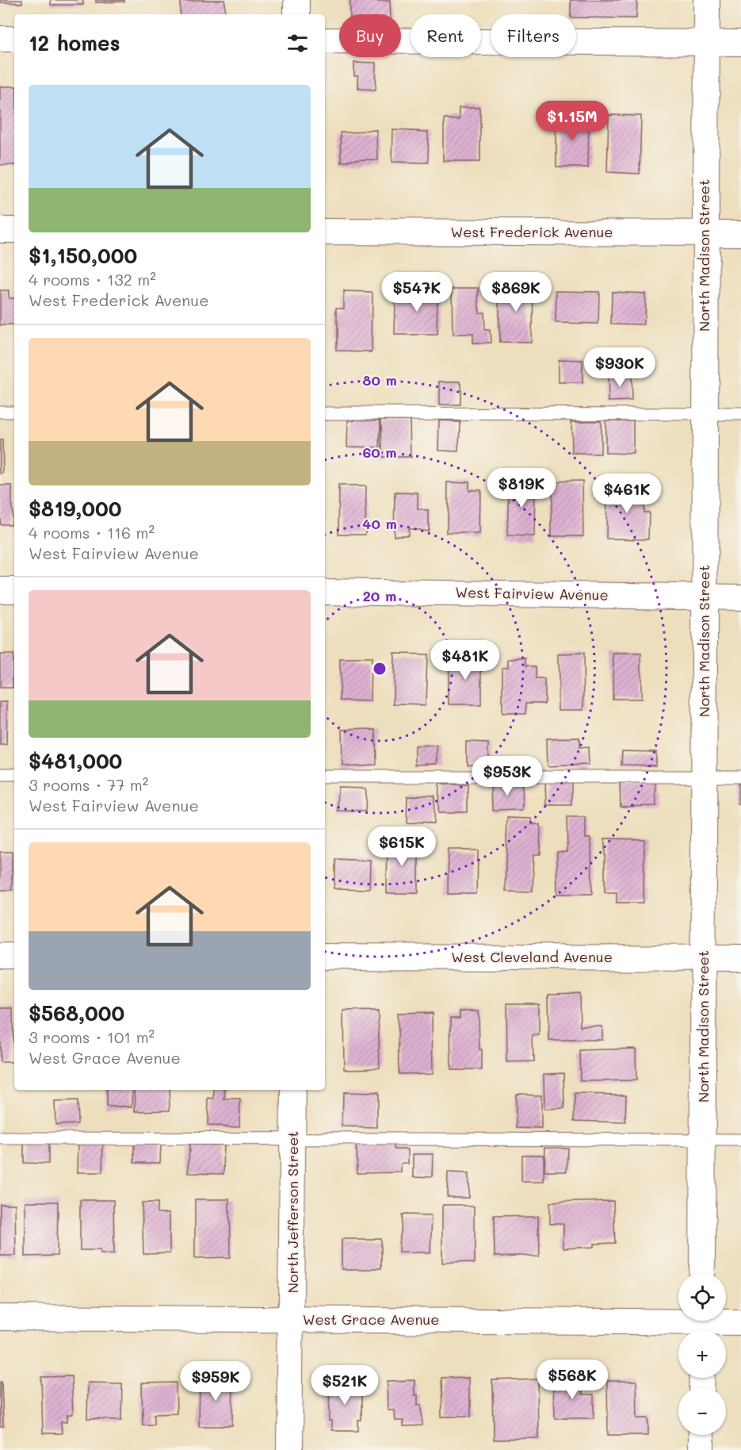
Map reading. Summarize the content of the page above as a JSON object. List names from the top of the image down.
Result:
{
  "streets": {
    "street": [
      "West Frederick Avenue",
      "North Madison Street",
      "West Fairview Avenue",
      "West Cleveland Avenue",
      "North Jefferson Street",
      "West Grace Avenue"
    ]
  },
  "crossings": [
    ["West Frederick Avenue", "North Madison Street"],
    ["North Madison Street", "West Fairview Avenue"],
    ["North Madison Street", "West Cleveland Avenue"],
    ["North Jefferson Street", "West Grace Avenue"]
  ],
  "page": {
    "chip": ["Buy", "Rent", "Filters"],
    "heading": "12 homes",
    "list": [
      {
        "name": "$1,150,000",
        "note": "4 rooms · 132 m² · West Frederick Avenue"
      },
      {
        "name": "$819,000",
        "note": "4 rooms · 116 m² · West Fairview Avenue"
      },
      {
        "name": "$481,000",
        "note": "3 rooms · 77 m² · West Fairview Avenue"
      },
      {
        "name": "$568,000",
        "note": "3 rooms · 101 m² · West Grace Avenue"
      }
    ],
    "price": [
      "$1.15M",
      "$547K",
      "$869K",
      "$930K",
      "$819K",
      "$461K",
      "$481K",
      "$953K",
      "$615K",
      "$568K",
      "$959K",
      "$521K"
    ],
    "map_buttons": ["+", "−"]
  },
  "rings": [
    "80 m",
    "60 m",
    "40 m",
    "20 m"
  ]
}
